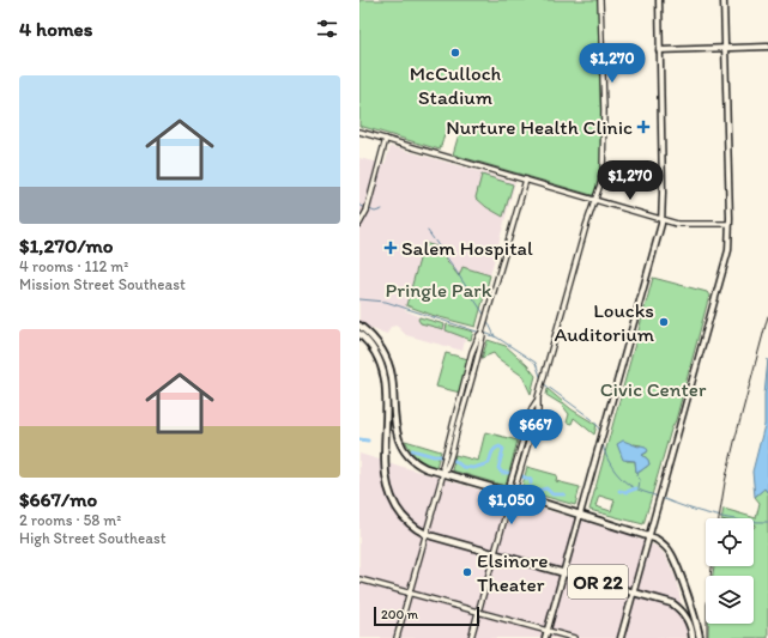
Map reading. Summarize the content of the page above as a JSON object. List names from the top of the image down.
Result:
{
  "streets": {
    "highway": ["OR 22"]
  },
  "parks": ["Pringle Park", "Civic Center"],
  "places": {
    "other": ["McCulloch Stadium", "Loucks Auditorium", "Elsinore Theater"],
    "health": ["Nurture Health Clinic", "Salem Hospital"]
  },
  "scale_bar": "200 m",
  "page": {
    "heading": "4 homes",
    "price": [
      "$1,270",
      "$1,270",
      "$667",
      "$1,050"
    ],
    "list": [
      {
        "name": "$1,270/mo",
        "note": "4 rooms · 112 m² · Mission Street Southeast"
      },
      {
        "name": "$667/mo",
        "note": "2 rooms · 58 m² · High Street Southeast"
      }
    ],
    "scale": "200 m"
  }
}
